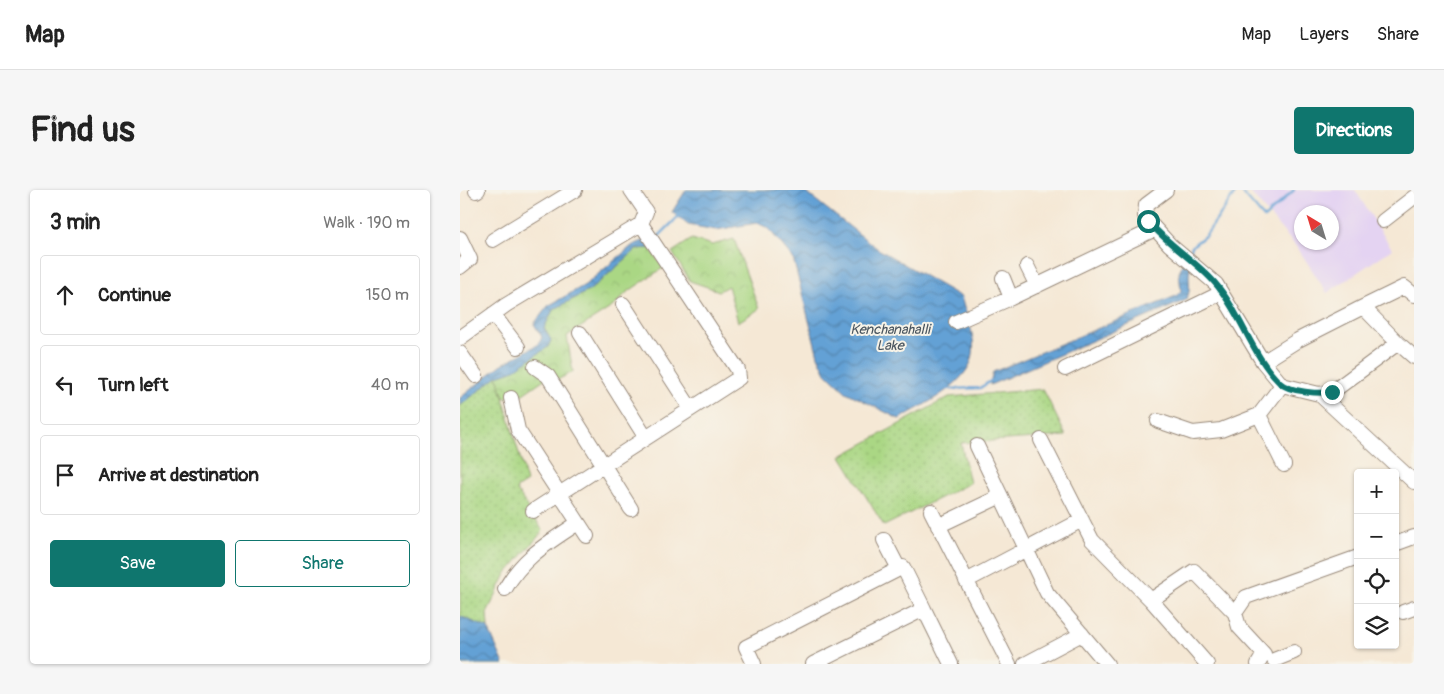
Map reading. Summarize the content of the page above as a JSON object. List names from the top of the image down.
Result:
{
  "water": ["Kenchanahalli Lake"],
  "north": "top left",
  "page": {
    "header": "Map",
    "nav": ["Map", "Layers", "Share"],
    "buttons": [
      "Directions",
      ["Save", "Share"]
    ],
    "title": "Find us",
    "heading": ["3 min", "Walk · 190 m"],
    "list": [
      ["Continue", "150 m"],
      ["Turn left", "40 m"],
      "Arrive at destination"
    ],
    "map_buttons": ["+", "−"]
  }
}
